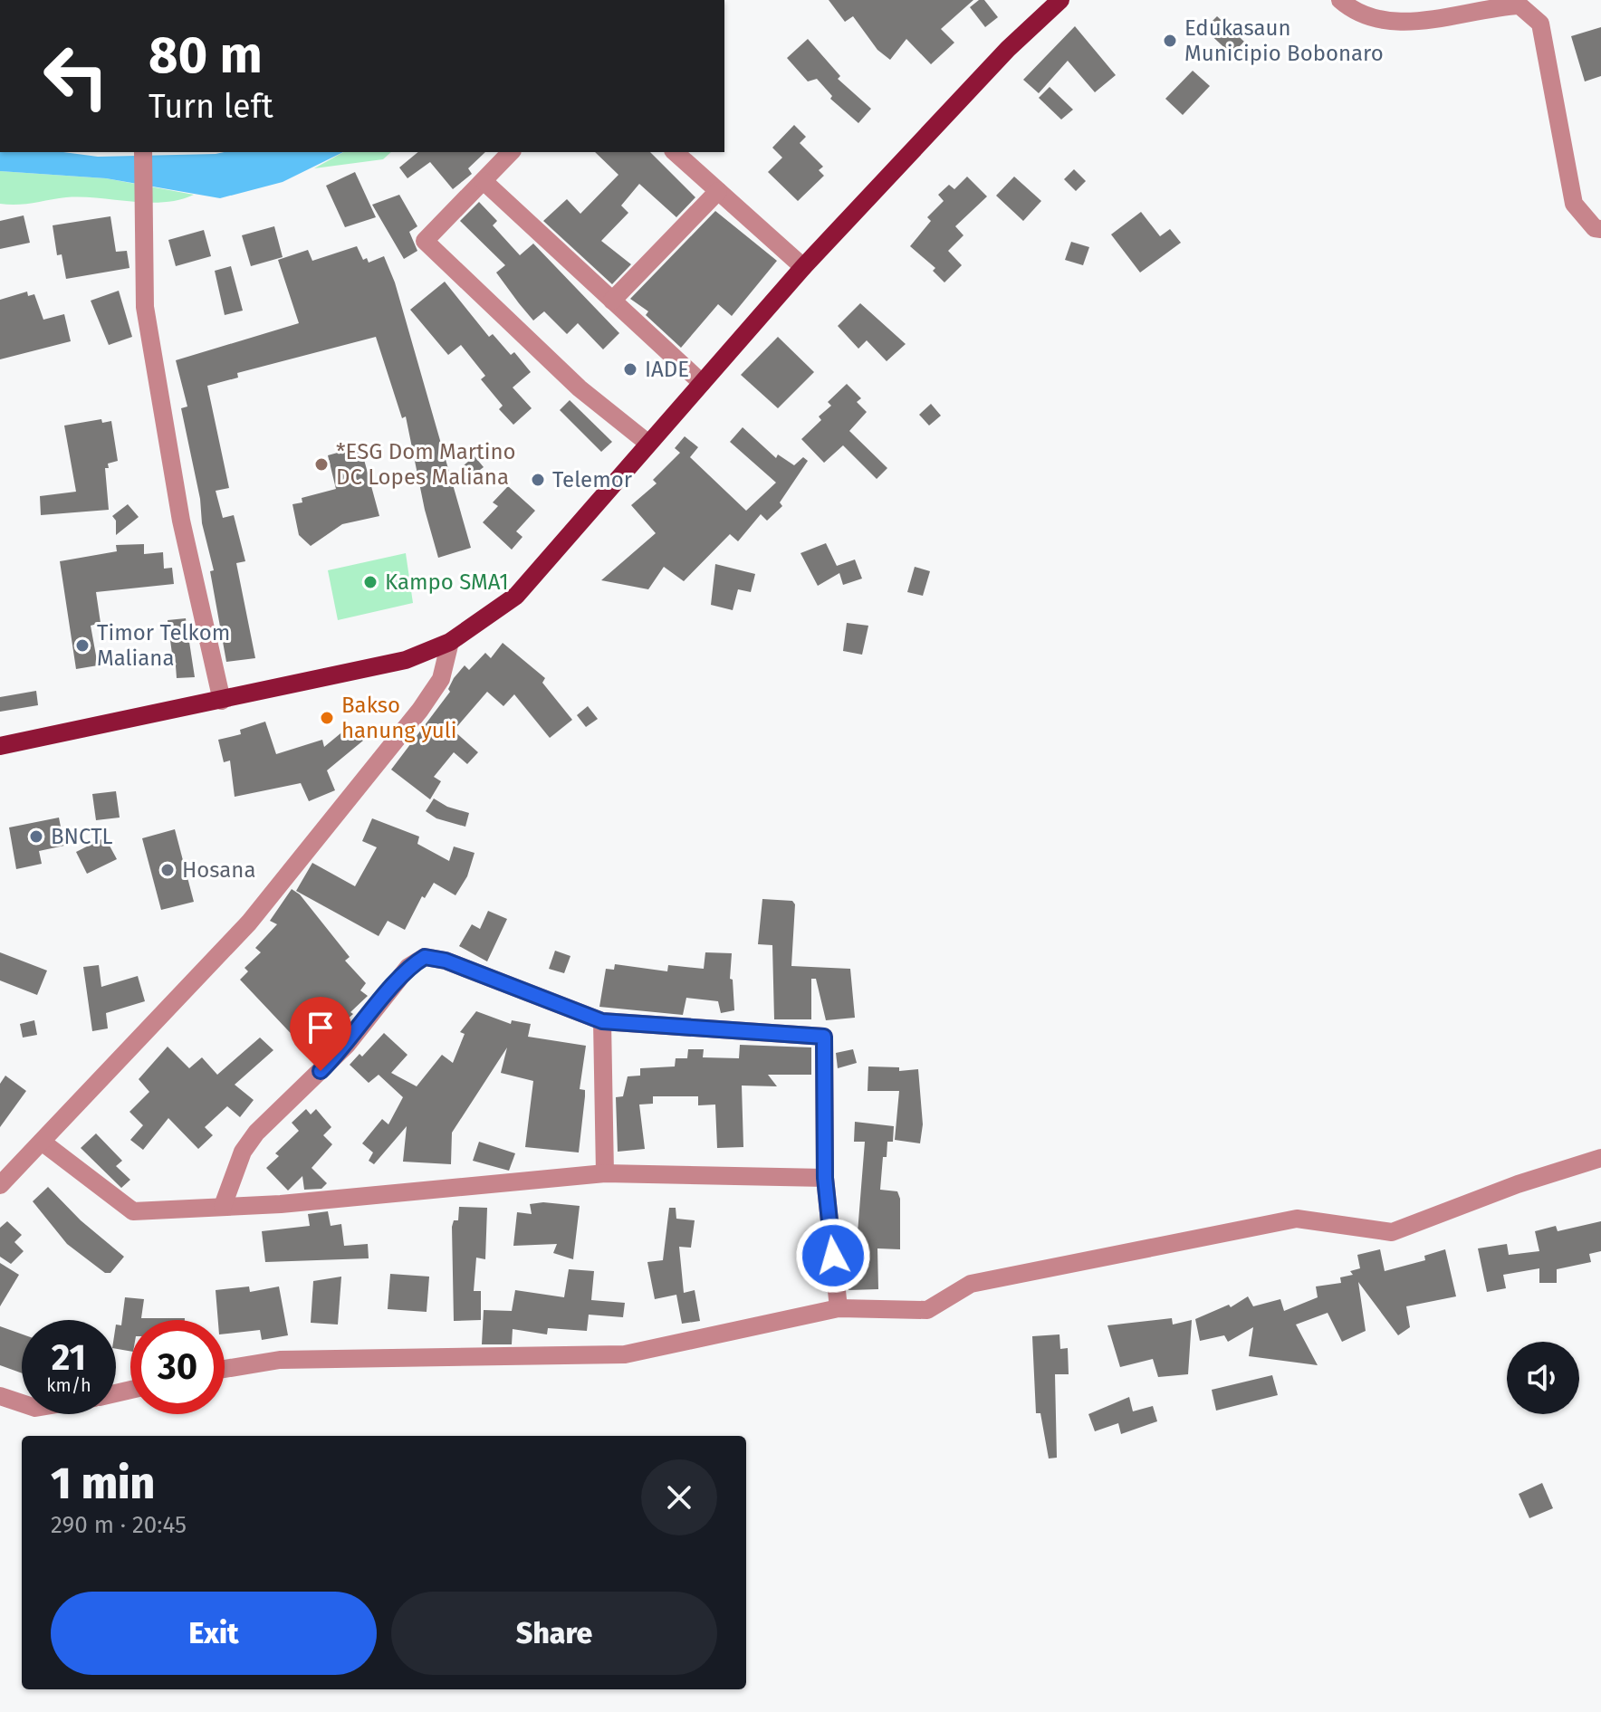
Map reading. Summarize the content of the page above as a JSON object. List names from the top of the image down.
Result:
{
  "places": [
    "Edukasaun Municipio Bobonaro",
    "IADE",
    "*ESG Dom Martino DC Lopes Maliana",
    "Telemor",
    "Kampo SMA1",
    "Timor Telkom Maliana",
    "Bakso hanung yuli",
    "BNCTL",
    "Hosana"
  ],
  "page": {
    "turn": ["80 m", "Turn left"],
    "speed": "21 km/h",
    "limit": "30",
    "heading": ["1 min", "290 m · 20:45"],
    "buttons": ["Exit", "Share"]
  }
}
